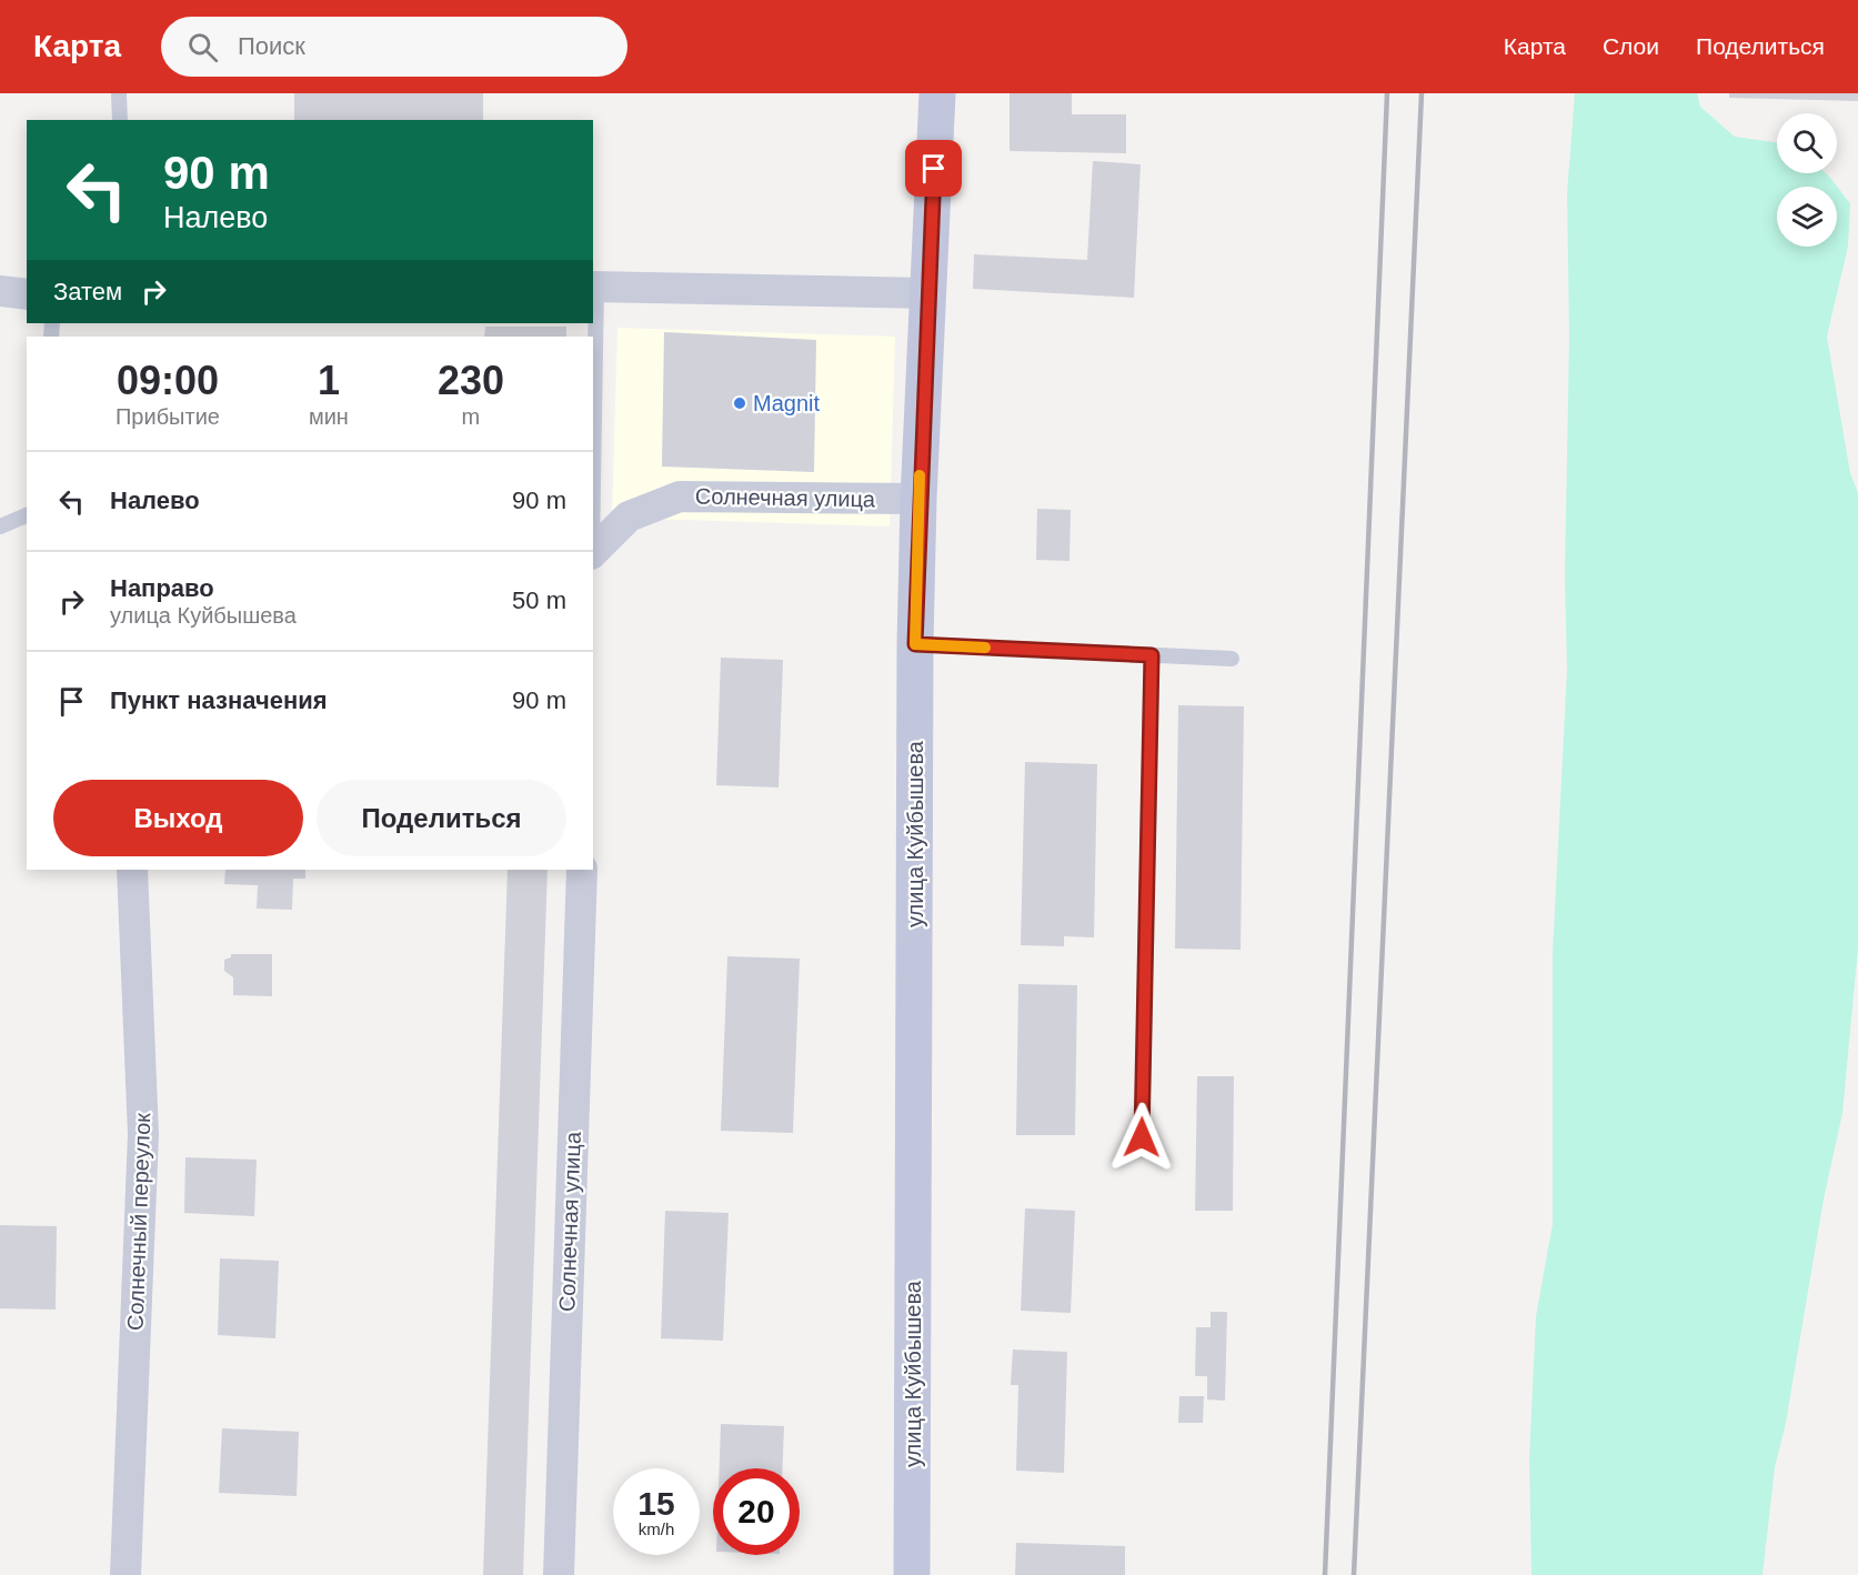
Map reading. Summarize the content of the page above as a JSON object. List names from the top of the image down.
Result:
{
  "streets": {
    "street": ["Солнечная улица", "улица Куйбышева", "Солнечный переулок"]
  },
  "crossings": [
    ["Солнечная улица", "улица Куйбышева"]
  ],
  "places": ["Magnit"],
  "page": {
    "header": "Карта",
    "search": "Поиск",
    "nav": ["Карта", "Слои", "Поделиться"],
    "turn": ["90 m", "Налево"],
    "then": "Затем",
    "eta": [
      "09:00",
      "Прибытие",
      "1",
      "мин",
      "230",
      "m"
    ],
    "list": [
      {
        "name": "Налево",
        "value": "90 m"
      },
      {
        "name": "Направо",
        "note": "улица Куйбышева",
        "value": "50 m"
      },
      {
        "name": "Пункт назначения",
        "value": "90 m"
      }
    ],
    "buttons": ["Выход", "Поделиться"],
    "speed": "15 km/h",
    "limit": "20"
  }
}
